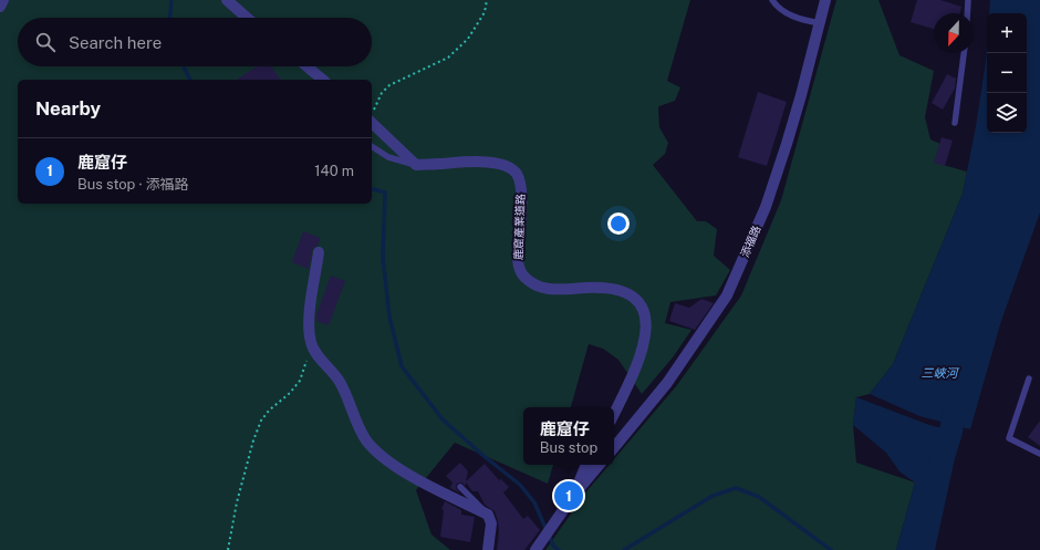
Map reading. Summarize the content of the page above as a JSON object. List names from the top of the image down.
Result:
{
  "streets": {
    "street": ["鹿窟產業道路", "添福路"]
  },
  "water": ["三峽河"],
  "north": "bottom",
  "page": {
    "map_buttons": ["+", "−"],
    "search": "Search here",
    "heading": "Nearby",
    "list": [
      {
        "mark": "1",
        "name": "鹿窟仔",
        "note": "Bus stop · 添福路",
        "value": "140 m"
      }
    ],
    "popup": ["鹿窟仔", "Bus stop"],
    "pins": "1"
  }
}
